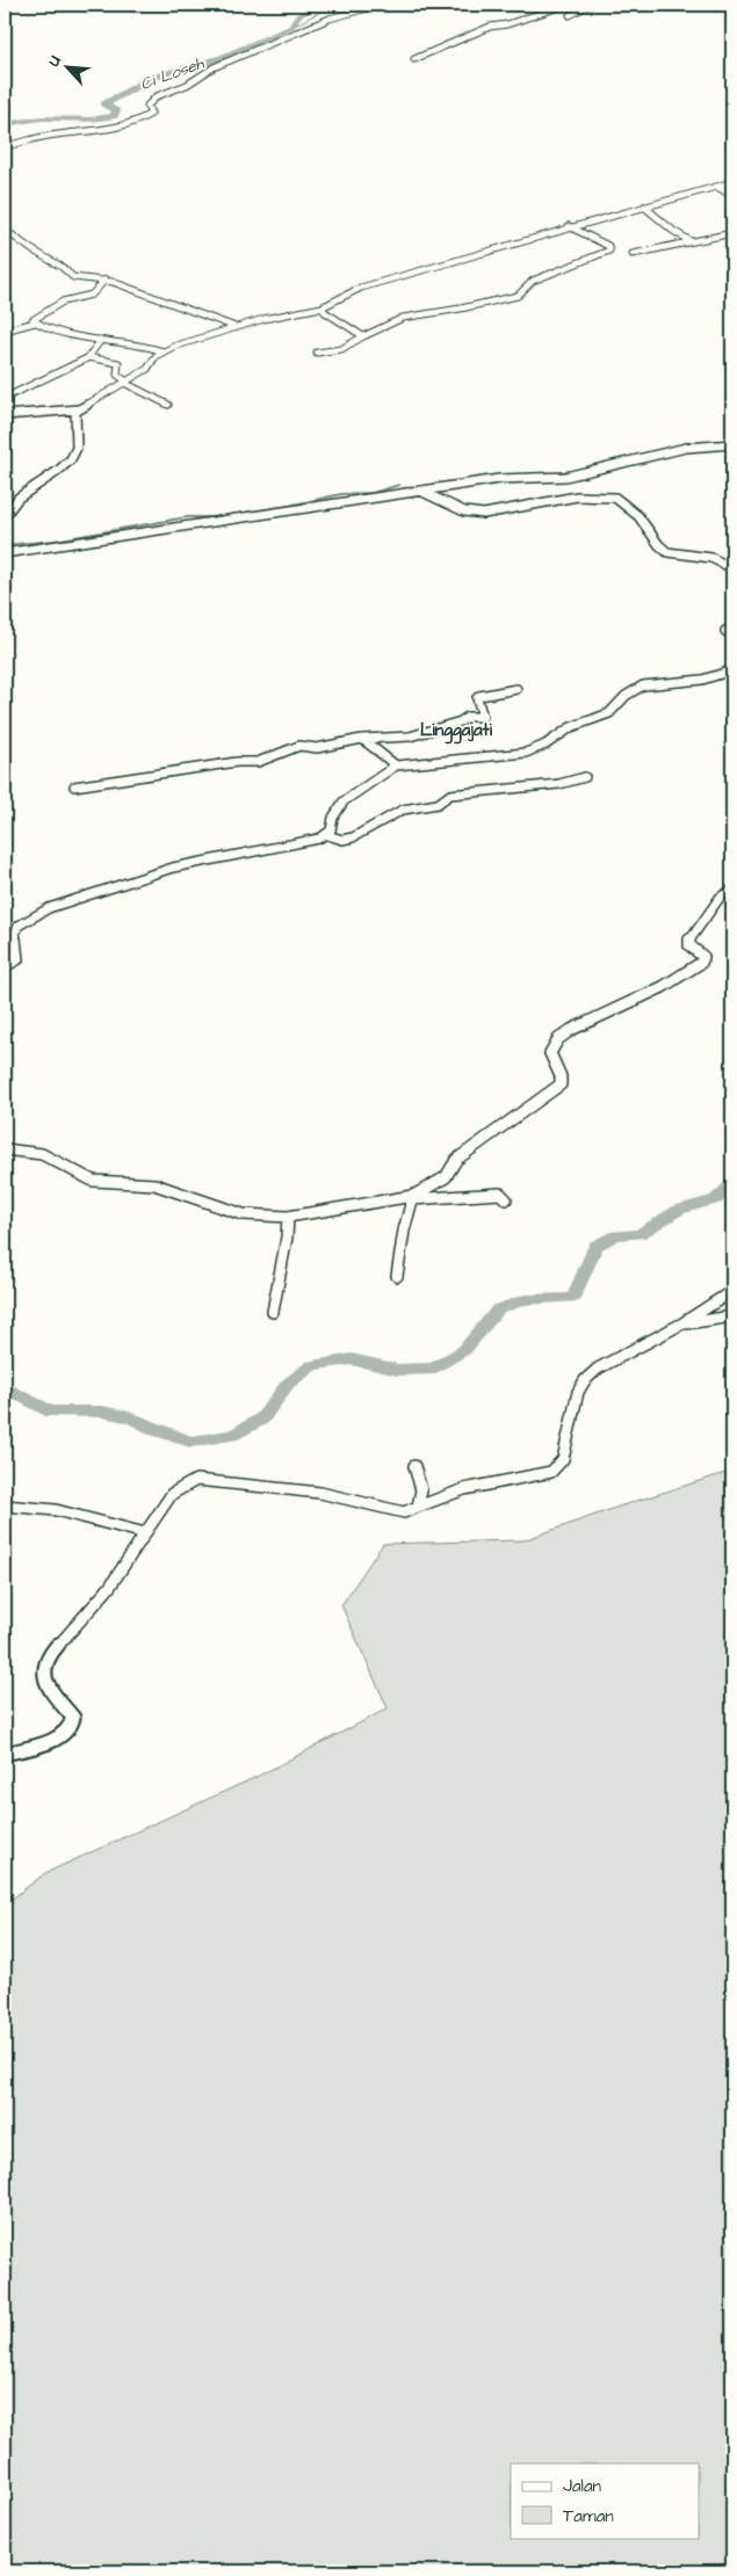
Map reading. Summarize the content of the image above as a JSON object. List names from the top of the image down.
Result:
{
  "districts": ["Linggajati"],
  "water": ["Ci Loseh"],
  "legend": ["Jalan", "Taman"],
  "north": "top left"
}
